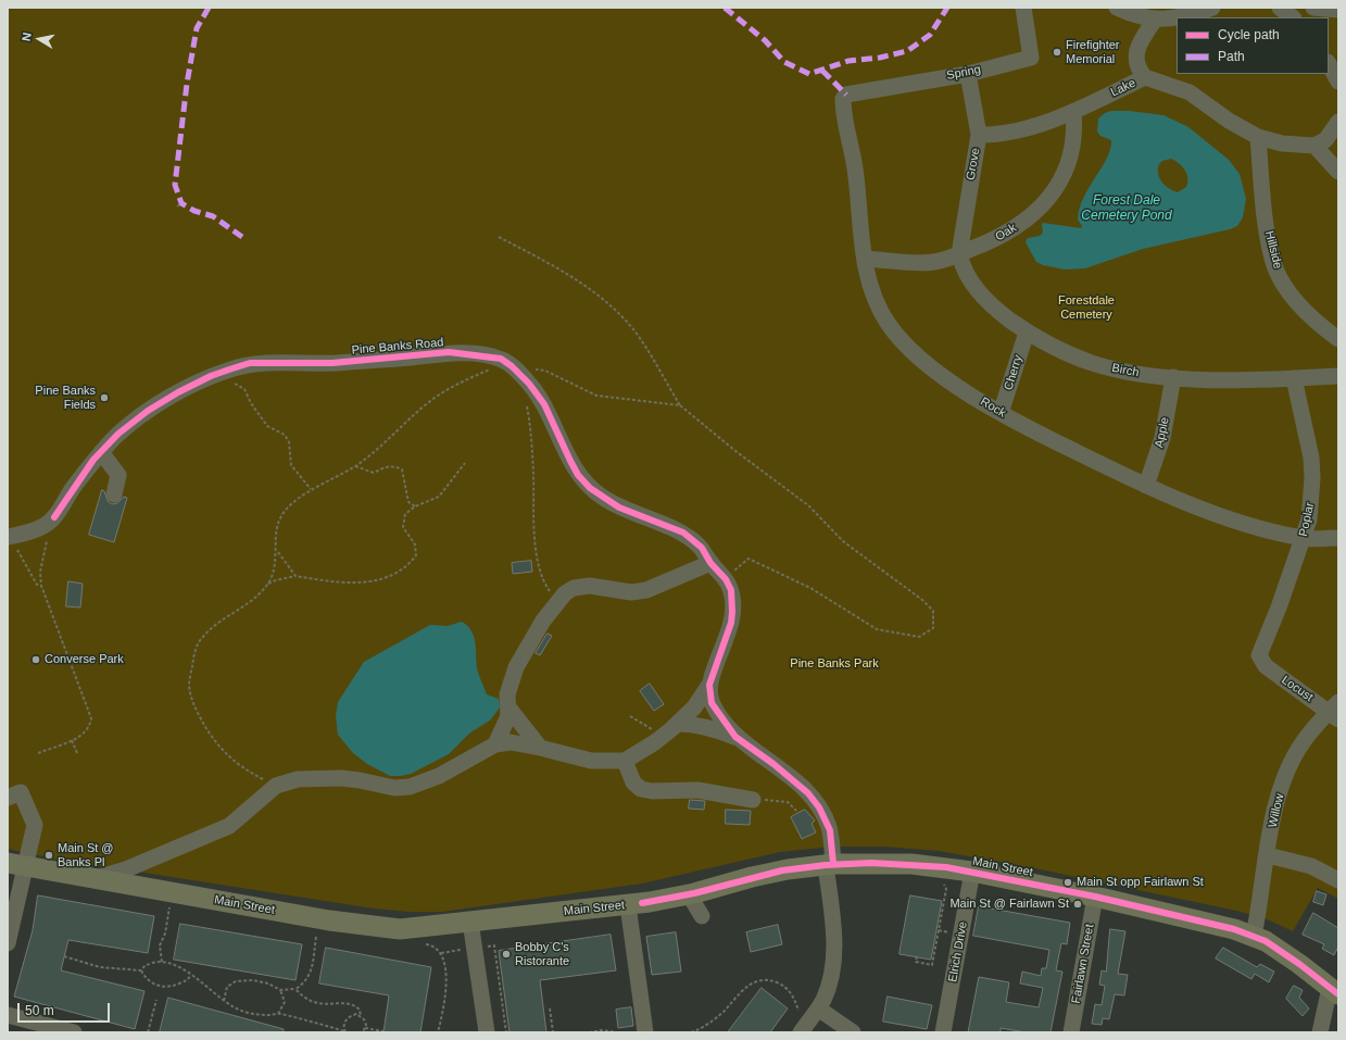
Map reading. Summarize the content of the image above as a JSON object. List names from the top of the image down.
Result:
{
  "streets": {
    "main road": ["Main Street"],
    "street": [
      "Spring",
      "Lake",
      "Grove",
      "Oak",
      "Hillside",
      "Pine Banks Road",
      "Birch",
      "Cherry",
      "Rock",
      "Apple",
      "Poplar",
      "Locust",
      "Willow",
      "Elrich Drive",
      "Fairlawn Street"
    ]
  },
  "crossings": [
    ["Spring", "Grove"],
    ["Spring", "Rock"],
    ["Lake", "Grove"],
    ["Lake", "Oak"],
    ["Lake", "Hillside"],
    ["Grove", "Oak"],
    ["Grove", "Birch"],
    ["Oak", "Birch"],
    ["Oak", "Rock"],
    ["Birch", "Cherry"],
    ["Birch", "Apple"],
    ["Birch", "Poplar"],
    ["Cherry", "Rock"],
    ["Rock", "Apple"],
    ["Rock", "Poplar"],
    ["Poplar", "Locust"],
    ["Locust", "Willow"],
    ["Willow", "Main Street"],
    ["Main Street", "Elrich Drive"],
    ["Main Street", "Fairlawn Street"]
  ],
  "water": ["Forest Dale Cemetery Pond"],
  "parks": ["Forestdale Cemetery", "Pine Banks Park"],
  "places": [
    "Firefighter Memorial",
    "Pine Banks Fields",
    "Converse Park",
    "Main St @ Banks Pl",
    "Main St opp Fairlawn St",
    "Main St @ Fairlawn St",
    "Bobby C's Ristorante"
  ],
  "legend": ["Cycle path", "Path"],
  "scale_bar": "50 m",
  "north": "left"
}
